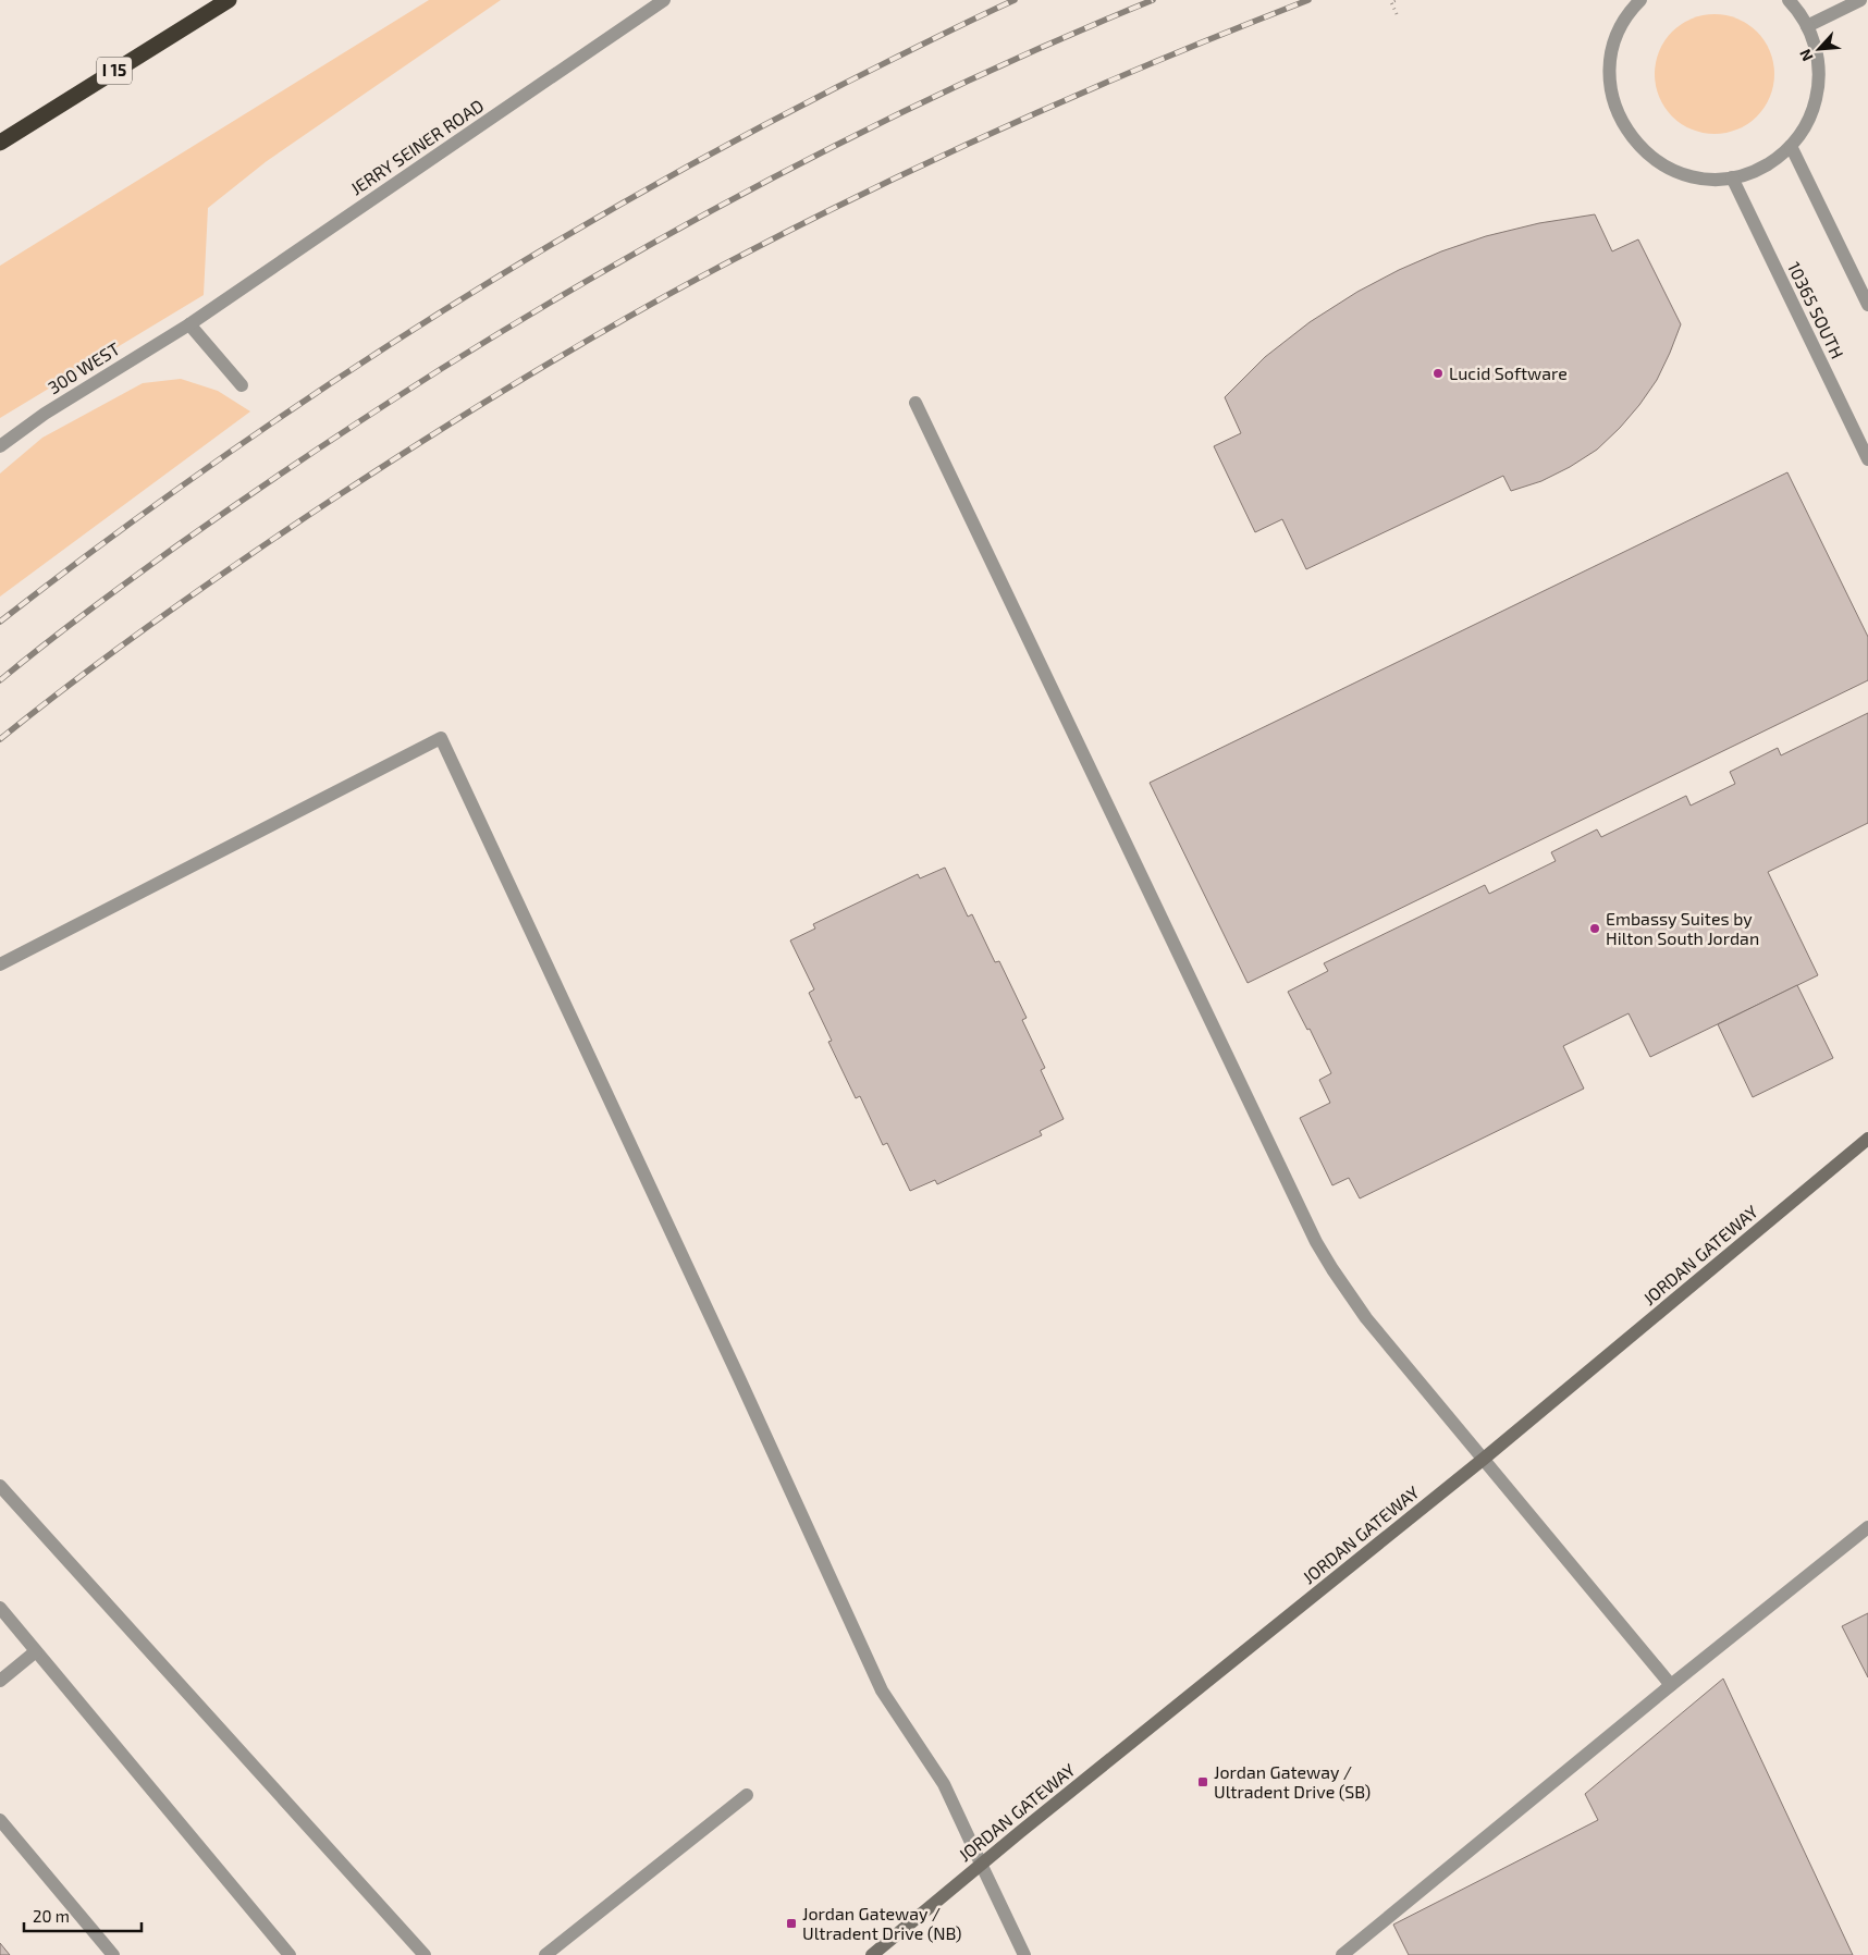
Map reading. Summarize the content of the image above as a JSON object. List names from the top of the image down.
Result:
{
  "streets": {
    "highway": ["I 15"],
    "main road": ["JORDAN GATEWAY"],
    "street": ["JERRY SEINER ROAD", "10365 SOUTH", "300 WEST"]
  },
  "crossings": [
    ["JERRY SEINER ROAD", "300 WEST"]
  ],
  "places": {
    "other": ["Lucid Software", "Embassy Suites by Hilton South Jordan"],
    "transit": ["Jordan Gateway / Ultradent Drive (SB)", "Jordan Gateway / Ultradent Drive (NB)"]
  },
  "scale_bar": "20 m",
  "north": "bottom left"
}
